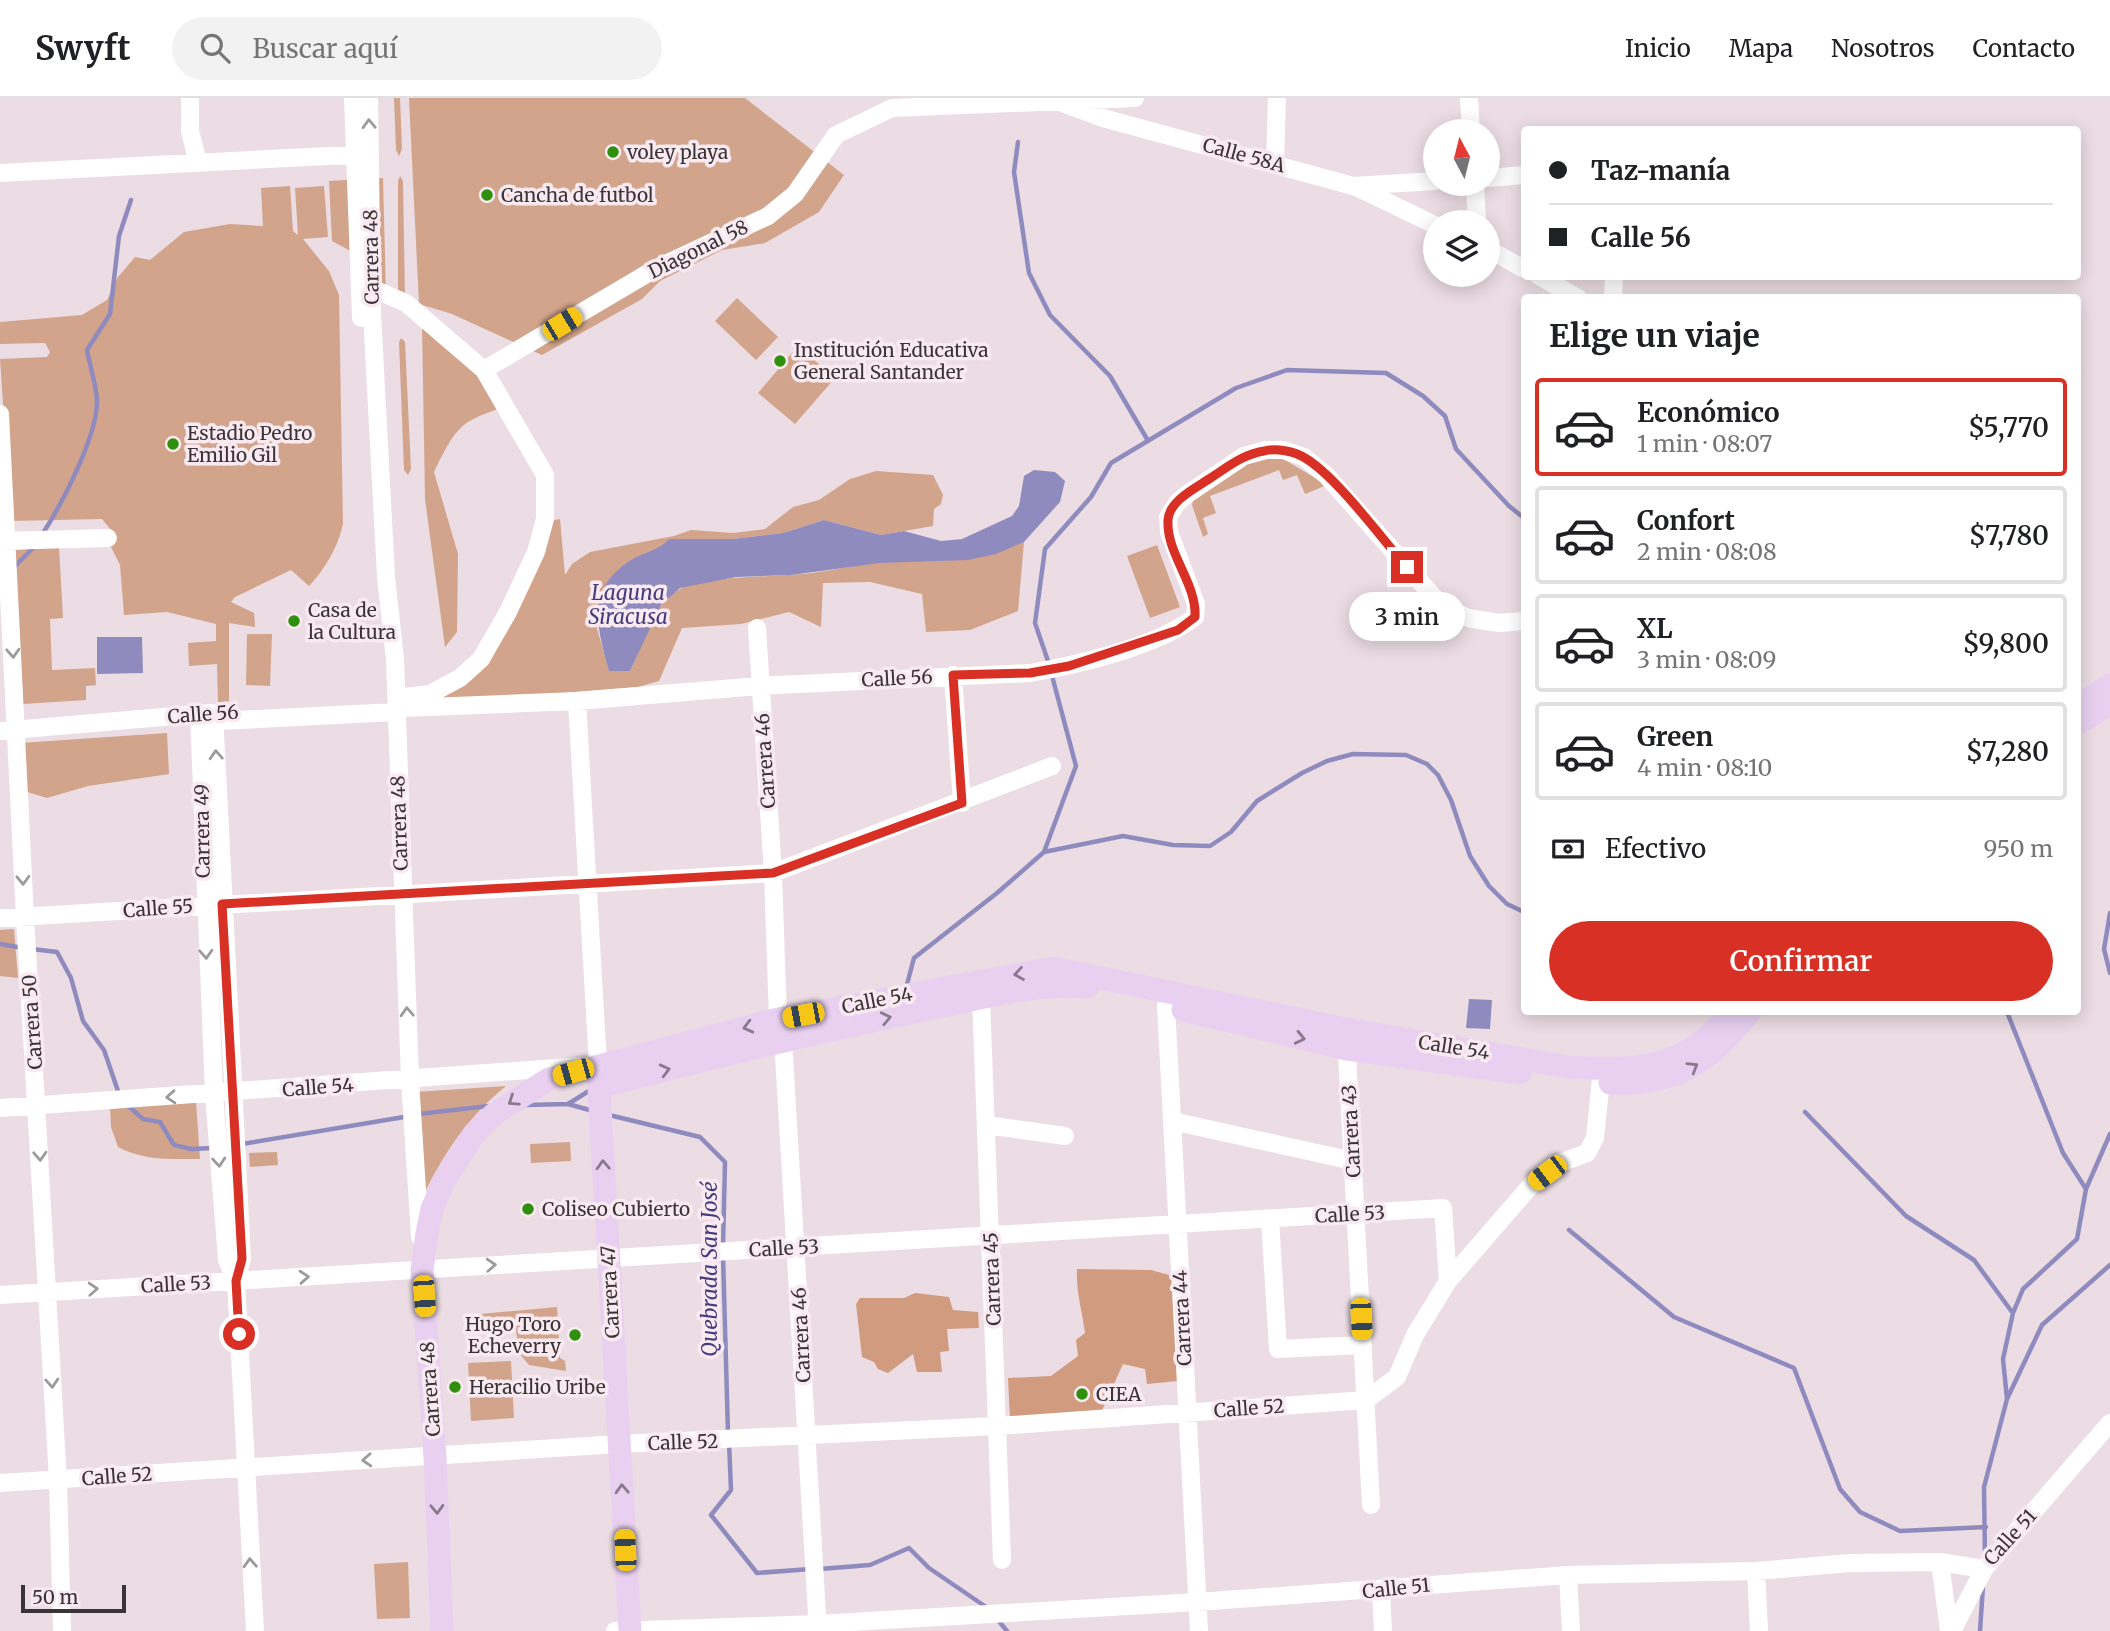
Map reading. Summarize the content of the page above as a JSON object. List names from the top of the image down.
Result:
{
  "streets": {
    "main road": ["Carrera 48", "Calle 54", "Carrera 47"],
    "street": [
      "Calle 58A",
      "Diagonal 58",
      "Calle 56",
      "Carrera 46",
      "Carrera 49",
      "Calle 55",
      "Carrera 50",
      "Carrera 43",
      "Calle 53",
      "Carrera 45",
      "Carrera 44",
      "Calle 52",
      "Calle 51"
    ]
  },
  "crossings": [
    ["Carrera 48", "Calle 56"],
    ["Carrera 48", "Calle 55"],
    ["Carrera 48", "Calle 54"],
    ["Carrera 48", "Calle 53"],
    ["Carrera 48", "Calle 52"],
    ["Calle 56", "Carrera 46"],
    ["Calle 56", "Carrera 49"],
    ["Calle 56", "Carrera 50"],
    ["Calle 56", "Carrera 47"],
    ["Carrera 46", "Calle 55"],
    ["Carrera 46", "Calle 54"],
    ["Carrera 46", "Calle 53"],
    ["Carrera 46", "Calle 52"],
    ["Carrera 46", "Calle 51"],
    ["Carrera 49", "Calle 55"],
    ["Carrera 49", "Calle 54"],
    ["Carrera 49", "Calle 53"],
    ["Carrera 49", "Calle 52"],
    ["Calle 55", "Carrera 50"],
    ["Calle 55", "Carrera 47"],
    ["Calle 54", "Carrera 50"],
    ["Calle 54", "Carrera 43"],
    ["Calle 54", "Carrera 45"],
    ["Calle 54", "Carrera 47"],
    ["Calle 54", "Carrera 44"],
    ["Carrera 50", "Calle 53"],
    ["Carrera 50", "Calle 52"],
    ["Carrera 43", "Calle 53"],
    ["Carrera 43", "Calle 52"],
    ["Calle 53", "Carrera 45"],
    ["Calle 53", "Carrera 47"],
    ["Calle 53", "Carrera 44"],
    ["Carrera 45", "Calle 52"],
    ["Carrera 47", "Calle 52"],
    ["Carrera 47", "Calle 51"],
    ["Carrera 44", "Calle 52"],
    ["Carrera 44", "Calle 51"]
  ],
  "one_way": ["Carrera 50", "Calle 53", "Carrera 47"],
  "water": ["Laguna Siracusa", "Quebrada San José"],
  "places": [
    "voley playa",
    "Cancha de futbol",
    "Institución Educativa General Santander",
    "Estadio Pedro Emilio Gil",
    "Casa de la Cultura",
    "Coliseo Cubierto",
    "Hugo Toro Echeverry",
    "Heracilio Uribe",
    "CIEA"
  ],
  "scale_bar": "50 m",
  "north": "top",
  "page": {
    "header": "Swyft",
    "search": "Buscar aquí",
    "nav": [
      "Inicio",
      "Mapa",
      "Nosotros",
      "Contacto"
    ],
    "banner": ["Taz-manía", "Calle 56"],
    "heading": "Elige un viaje",
    "list": [
      {
        "name": "Económico",
        "note": "1 min · 08:07",
        "value": "$5,770"
      },
      {
        "name": "Confort",
        "note": "2 min · 08:08",
        "value": "$7,780"
      },
      {
        "name": "XL",
        "note": "3 min · 08:09",
        "value": "$9,800"
      },
      {
        "name": "Green",
        "note": "4 min · 08:10",
        "value": "$7,280"
      }
    ],
    "bubble": "3 min",
    "pay": ["Efectivo", "950 m"],
    "buttons": "Confirmar",
    "scale": "50 m"
  }
}
